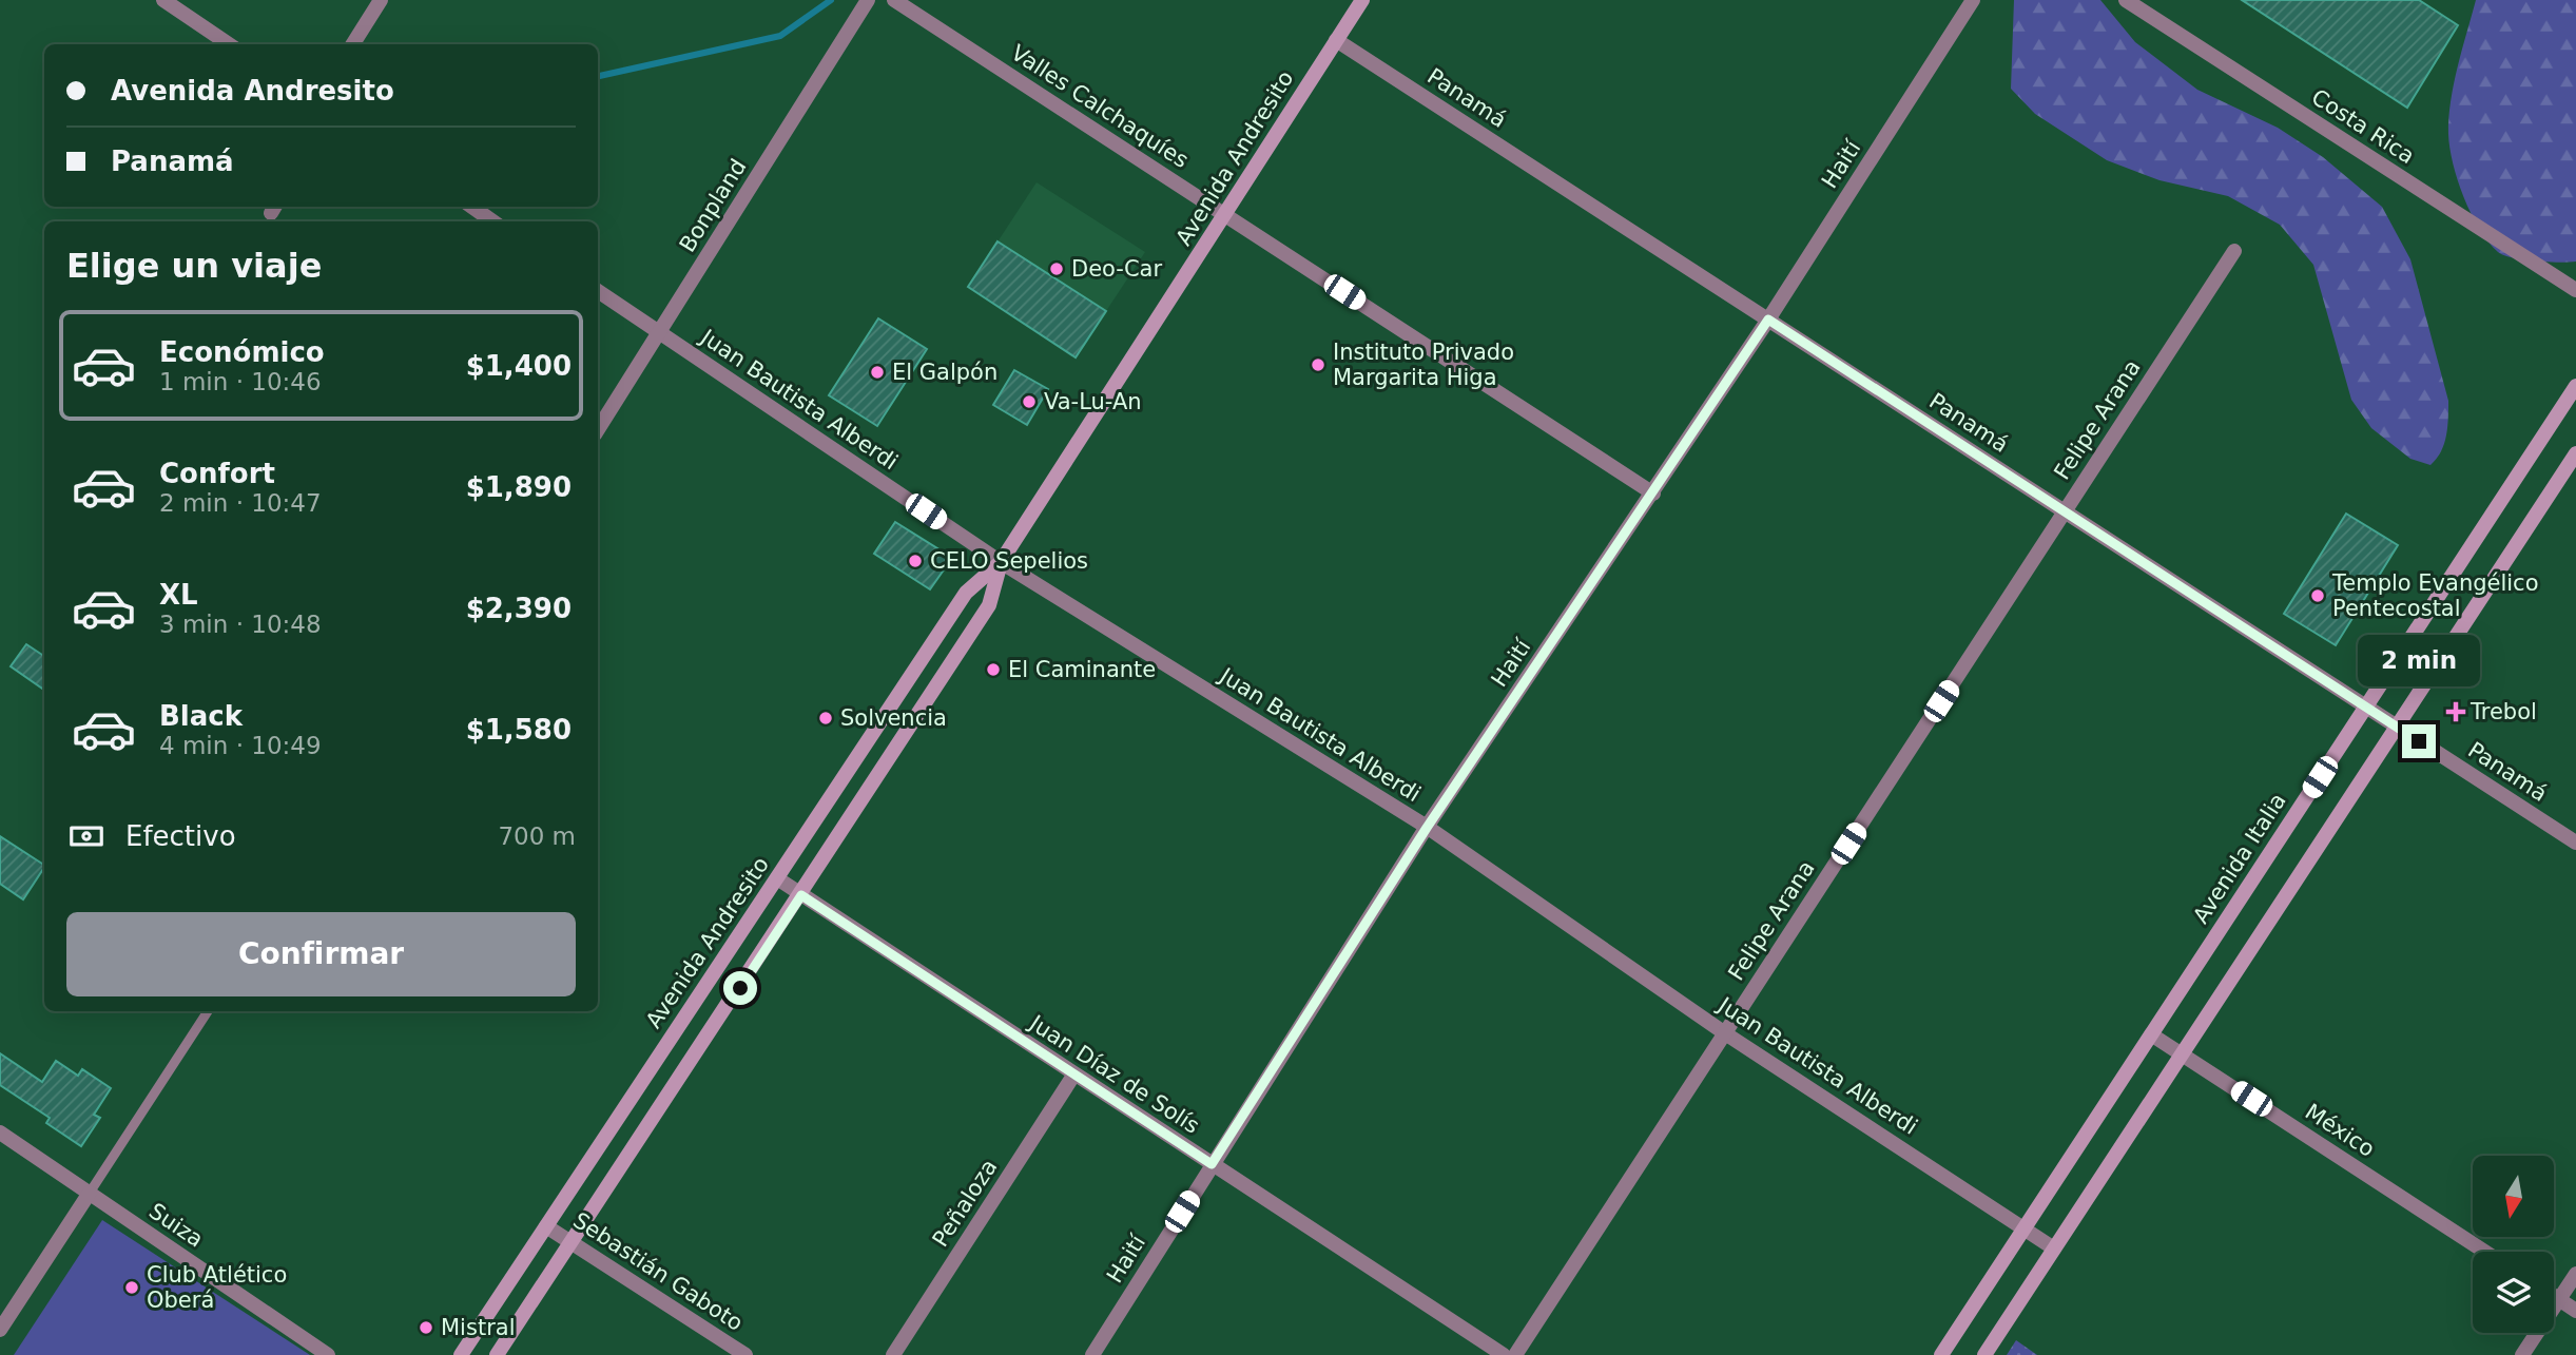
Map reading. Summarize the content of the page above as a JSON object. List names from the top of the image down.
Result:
{
  "streets": {
    "main road": ["Avenida Andresito", "Avenida Italia"],
    "street": [
      "Panamá",
      "Valles Calchaquíes",
      "Costa Rica",
      "Haití",
      "Bonpland",
      "Juan Bautista Alberdi",
      "Felipe Arana",
      "Juan Díaz de Solís",
      "México",
      "Peñaloza",
      "Suiza",
      "Sebastián Gaboto"
    ]
  },
  "crossings": [
    ["Panamá", "Avenida Andresito"],
    ["Panamá", "Haití"],
    ["Panamá", "Felipe Arana"],
    ["Panamá", "Avenida Italia"],
    ["Valles Calchaquíes", "Avenida Andresito"],
    ["Valles Calchaquíes", "Haití"],
    ["Avenida Andresito", "Juan Bautista Alberdi"],
    ["Avenida Andresito", "Juan Díaz de Solís"],
    ["Avenida Andresito", "Sebastián Gaboto"],
    ["Haití", "Juan Bautista Alberdi"],
    ["Haití", "Juan Díaz de Solís"],
    ["Bonpland", "Juan Bautista Alberdi"],
    ["Juan Bautista Alberdi", "Felipe Arana"],
    ["Juan Bautista Alberdi", "Avenida Italia"],
    ["Avenida Italia", "México"],
    ["Juan Díaz de Solís", "Peñaloza"]
  ],
  "places": {
    "other": [
      "Deo-Car",
      "Instituto Privado Margarita Higa",
      "El Galpón",
      "Va-Lu-An",
      "CELO Sepelios",
      "Templo Evangélico Pentecostal",
      "El Caminante",
      "Solvencia",
      "Club Atlético Oberá",
      "Mistral"
    ],
    "health": ["Trebol"]
  },
  "north": "bottom",
  "page": {
    "banner": ["Avenida Andresito", "Panamá"],
    "heading": "Elige un viaje",
    "list": [
      {
        "name": "Económico",
        "note": "1 min · 10:46",
        "value": "$1,400"
      },
      {
        "name": "Confort",
        "note": "2 min · 10:47",
        "value": "$1,890"
      },
      {
        "name": "XL",
        "note": "3 min · 10:48",
        "value": "$2,390"
      },
      {
        "name": "Black",
        "note": "4 min · 10:49",
        "value": "$1,580"
      }
    ],
    "bubble": "2 min",
    "pay": ["Efectivo", "700 m"],
    "buttons": "Confirmar"
  }
}
